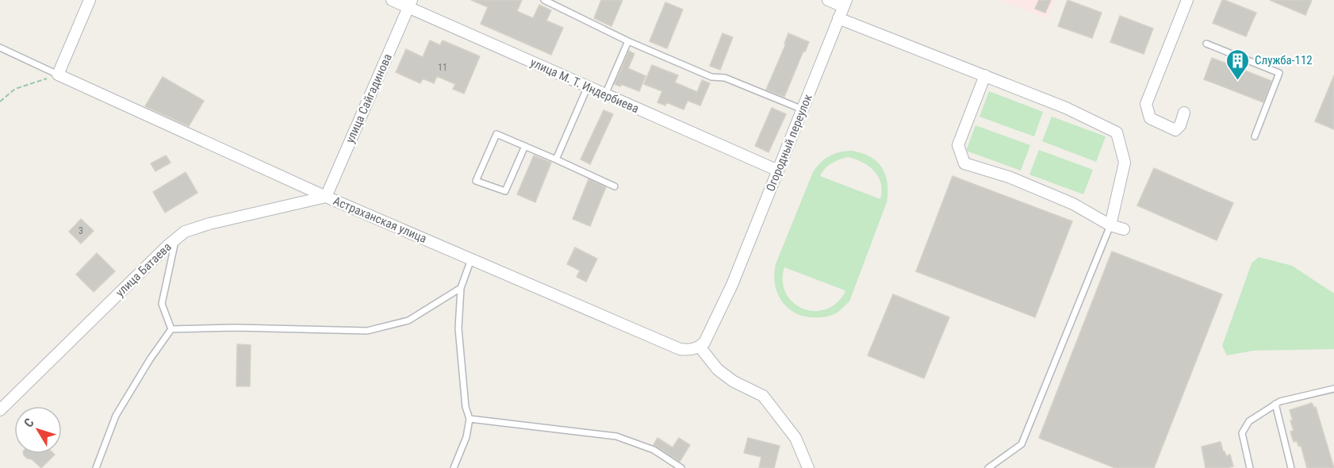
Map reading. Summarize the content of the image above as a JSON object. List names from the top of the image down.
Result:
{
  "streets": {
    "street": [
      "улица М. Т. Индербиева",
      "улица Сайгадинова",
      "Огородный переулок",
      "Астраханская улица",
      "улица Батаева"
    ]
  },
  "crossings": [
    ["улица М. Т. Индербиева", "улица Сайгадинова"],
    ["улица М. Т. Индербиева", "Огородный переулок"],
    ["улица Сайгадинова", "Астраханская улица"],
    ["улица Сайгадинова", "улица Батаева"],
    ["Огородный переулок", "Астраханская улица"],
    ["Астраханская улица", "улица Батаева"]
  ],
  "places": {
    "building": ["Служба-112"]
  },
  "house_numbers": ["11", "3"],
  "north": "top left"
}
